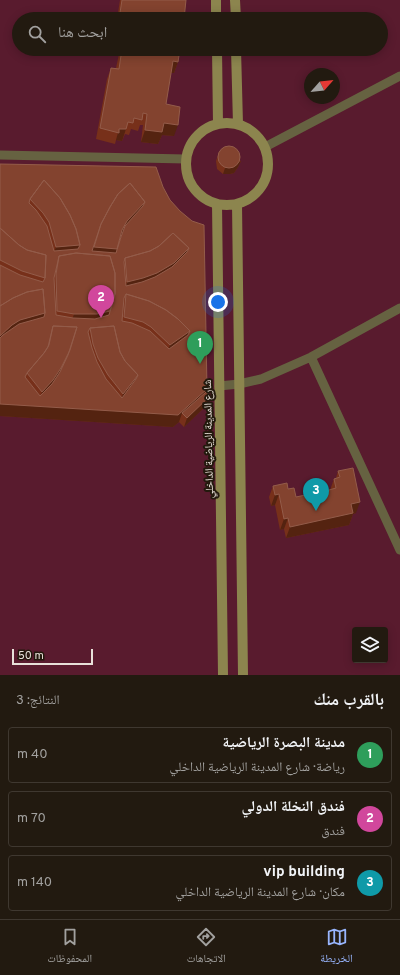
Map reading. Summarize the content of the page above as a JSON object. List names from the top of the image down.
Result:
{
  "streets": {
    "street": ["شارع المدينة الرياضية الداخلي"]
  },
  "scale_bar": "50 m",
  "north": "top right",
  "page": {
    "search": "ابحث هنا",
    "pins": ["2", "1", "3"],
    "scale": "50 m",
    "heading": ["بالقرب منك", "النتائج: 3"],
    "list": [
      {
        "mark": "1",
        "name": "مدينة البصرة الرياضية",
        "note": "رياضة · شارع المدينة الرياضية الداخلي",
        "value": "40 m"
      },
      {
        "mark": "2",
        "name": "فندق النخلة الدولي",
        "note": "فندق",
        "value": "70 m"
      },
      {
        "mark": "3",
        "name": "vip building",
        "note": "مكان · شارع المدينة الرياضية الداخلي",
        "value": "140 m"
      }
    ],
    "nav": ["الخريطة", "الاتجاهات", "المحفوظات"]
  }
}
